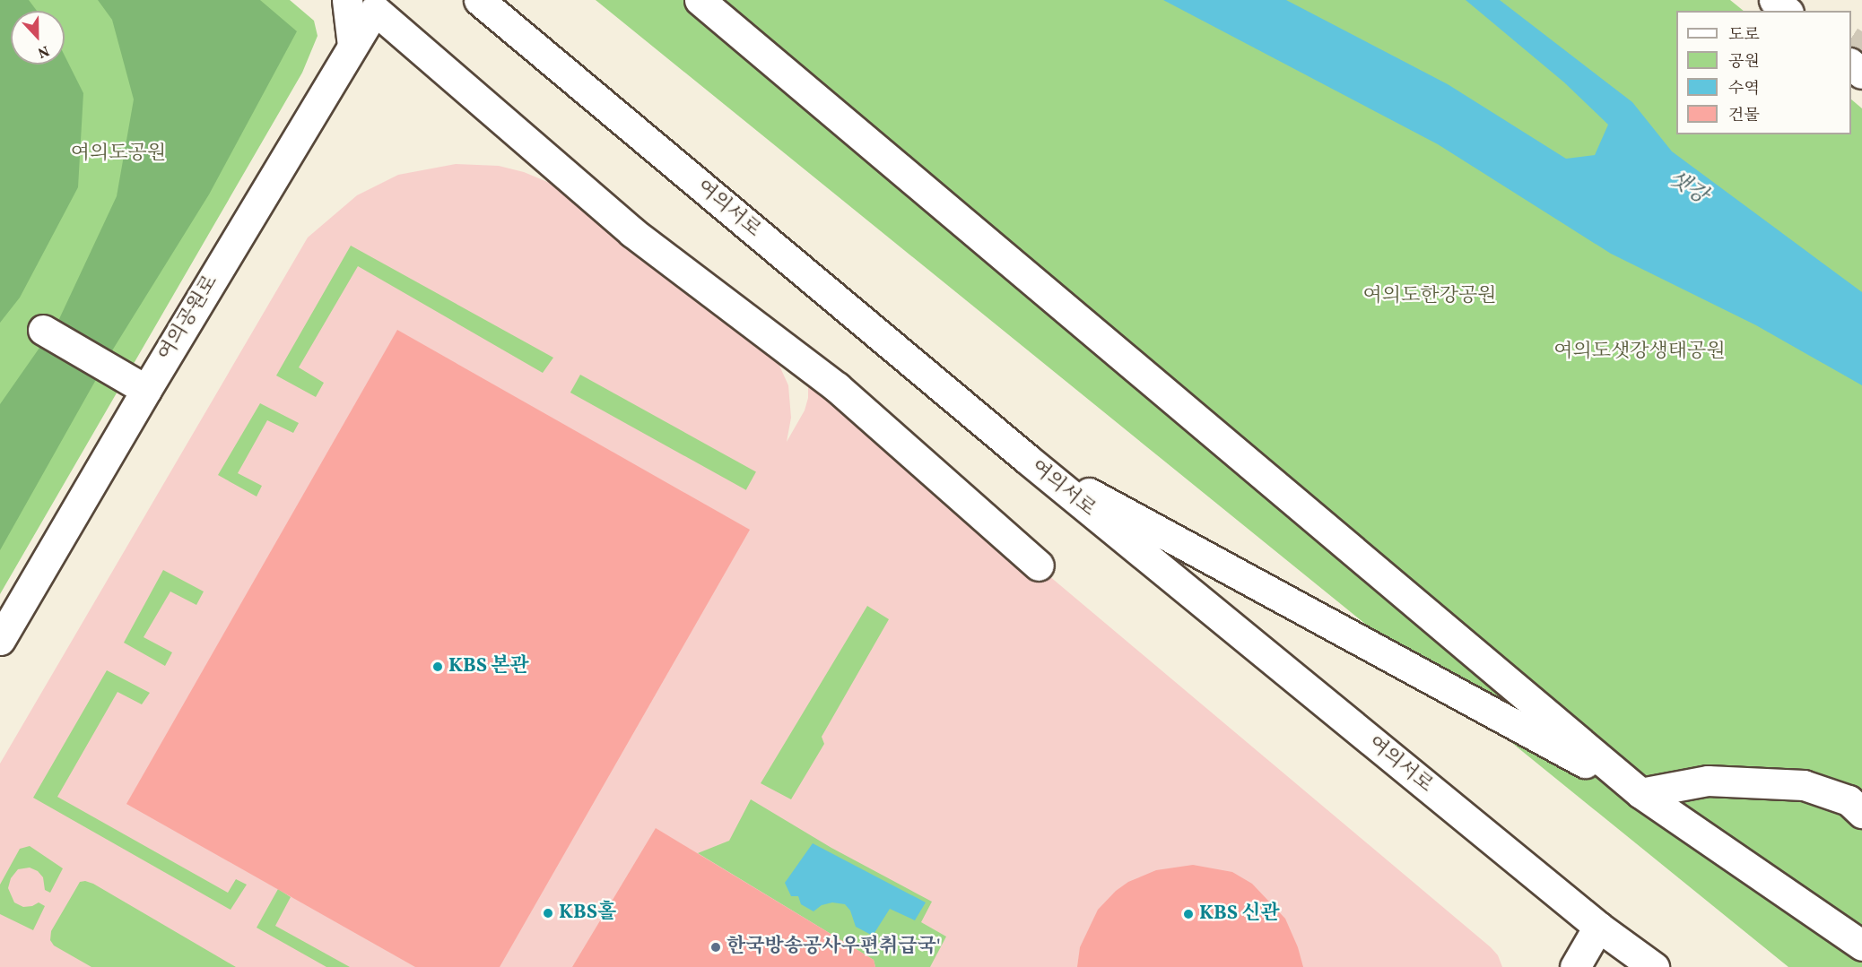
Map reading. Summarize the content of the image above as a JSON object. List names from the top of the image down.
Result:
{
  "streets": {
    "main road": ["여의서로", "여의공원로"]
  },
  "water": ["샛강"],
  "parks": ["여의도공원", "여의도한강공원", "여의도샛강생태공원"],
  "places": [
    "KBS 본관",
    "KBS홀",
    "KBS 신관",
    "한국방송공사우편취급국'"
  ],
  "legend": [
    "도로",
    "공원",
    "수역",
    "건물"
  ],
  "north": "bottom"
}
